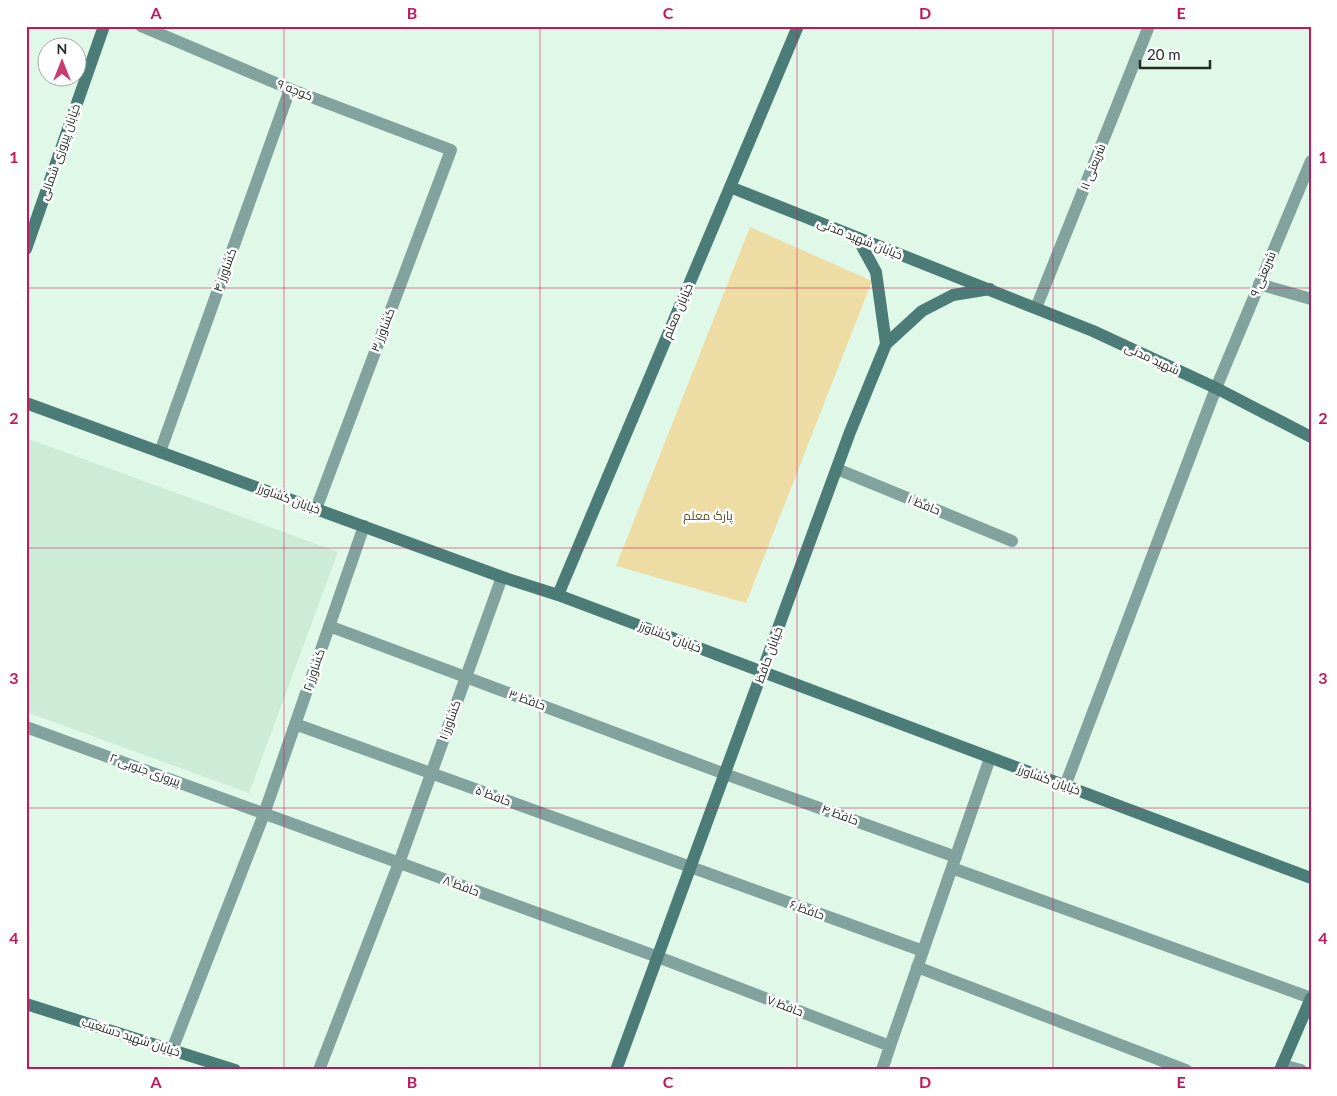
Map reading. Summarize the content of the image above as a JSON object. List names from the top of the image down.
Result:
{
  "streets": {
    "street": [
      "کوچه ۹",
      "خیابان پیروزی شمالی",
      "شریعتی ۱۱",
      "خیابان شهید مدنی",
      "کشاورز ۴",
      "شریعتی ۹",
      "خیابان معلم",
      "کشاورز ۳",
      "شهید مدنی",
      "خیایان کشاورز",
      "حافظ ۱",
      "خیابان حافظ",
      "کشاورز ۲",
      "حافظ ۳",
      "کشاورز ۱",
      "پیروزی جنوبی ۲",
      "حافظ ۵",
      "حافظ ۴",
      "حافظ ۸",
      "حافظ ۶",
      "حافظ ۷",
      "خیایان شهید دستغیب"
    ]
  },
  "crossings": [
    ["کوچه ۹", "کشاورز ۴"],
    ["کوچه ۹", "کشاورز ۳"],
    ["شریعتی ۱۱", "شهید مدنی"],
    ["خیابان شهید مدنی", "خیابان معلم"],
    ["خیابان شهید مدنی", "شهید مدنی"],
    ["خیابان شهید مدنی", "خیابان حافظ"],
    ["کشاورز ۴", "خیایان کشاورز"],
    ["شریعتی ۹", "شهید مدنی"],
    ["شریعتی ۹", "خیایان کشاورز"],
    ["خیابان معلم", "خیایان کشاورز"],
    ["کشاورز ۳", "خیایان کشاورز"],
    ["خیایان کشاورز", "خیابان حافظ"],
    ["خیایان کشاورز", "کشاورز ۲"],
    ["خیایان کشاورز", "کشاورز ۱"],
    ["حافظ ۱", "خیابان حافظ"],
    ["خیابان حافظ", "حافظ ۳"],
    ["خیابان حافظ", "حافظ ۵"],
    ["خیابان حافظ", "حافظ ۴"],
    ["خیابان حافظ", "حافظ ۸"],
    ["خیابان حافظ", "حافظ ۶"],
    ["خیابان حافظ", "حافظ ۷"],
    ["کشاورز ۲", "حافظ ۳"],
    ["کشاورز ۲", "پیروزی جنوبی ۲"],
    ["کشاورز ۲", "حافظ ۵"],
    ["کشاورز ۲", "حافظ ۸"],
    ["کشاورز ۲", "خیایان شهید دستغیب"],
    ["حافظ ۳", "کشاورز ۱"],
    ["حافظ ۳", "حافظ ۴"],
    ["کشاورز ۱", "حافظ ۵"],
    ["کشاورز ۱", "حافظ ۸"],
    ["پیروزی جنوبی ۲", "حافظ ۸"],
    ["حافظ ۵", "حافظ ۶"],
    ["حافظ ۸", "حافظ ۷"]
  ],
  "parks": ["پارک معلم"],
  "scale_bar": "20 m",
  "north": "top",
  "grid": {
    "columns": [
      "A",
      "B",
      "C",
      "D",
      "E"
    ],
    "rows": [
      "1",
      "2",
      "3",
      "4"
    ]
  }
}
